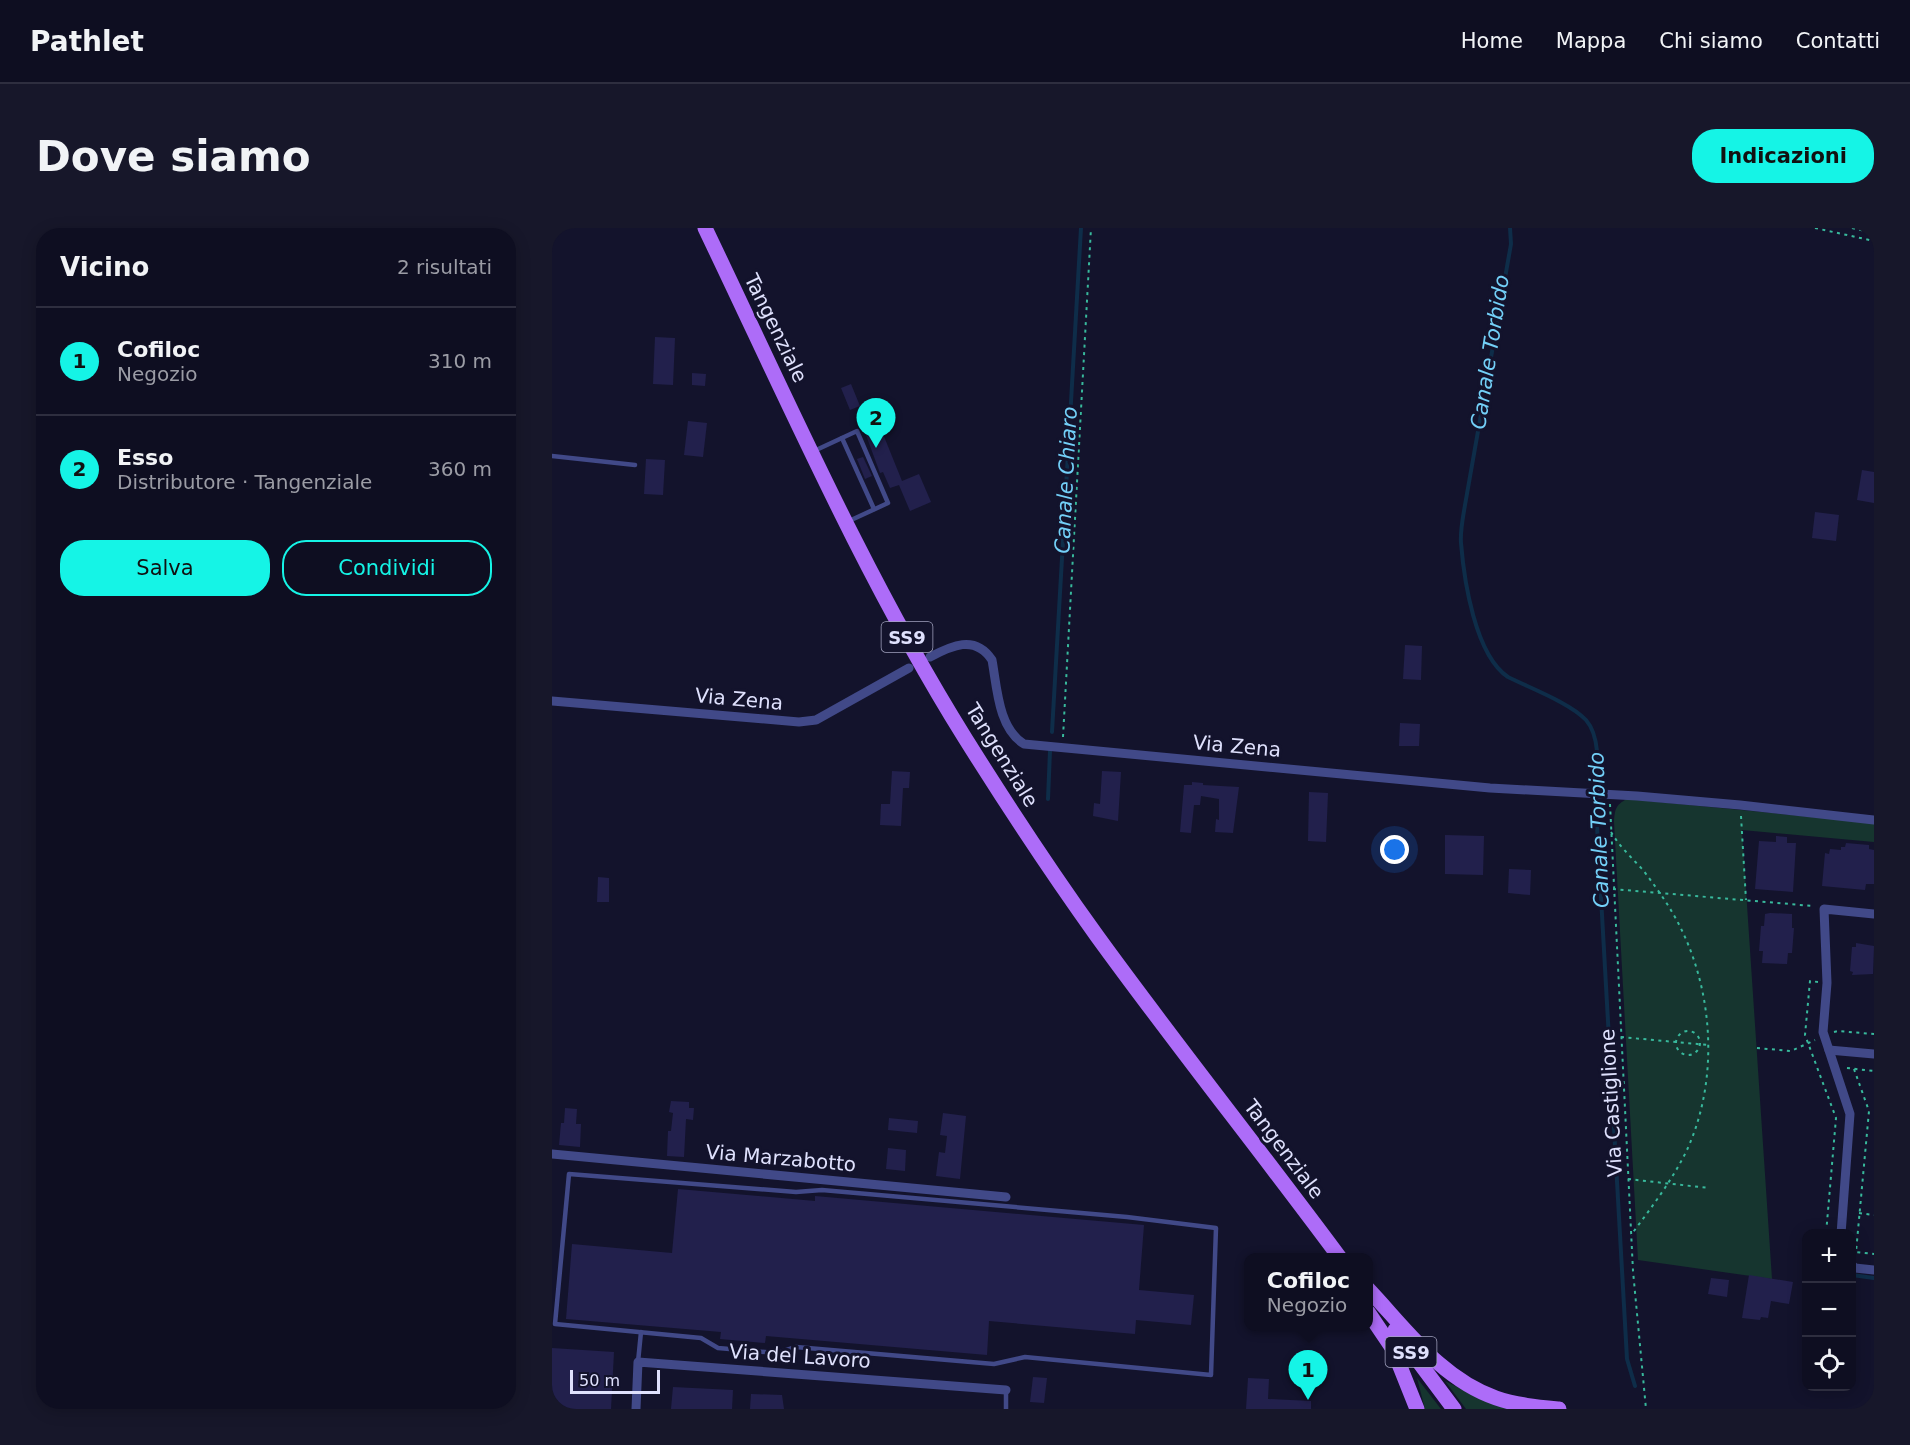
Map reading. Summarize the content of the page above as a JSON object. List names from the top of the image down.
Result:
{
  "streets": {
    "main road": ["Tangenziale", "SS9"],
    "street": ["Via Zena", "Via Marzabotto", "Via del Lavoro"],
    "path": ["Via Castiglione"]
  },
  "crossings": [
    ["Via Zena", "Via Castiglione"]
  ],
  "water": ["Canale Torbido", "Canale Chiaro"],
  "scale_bar": "50 m",
  "page": {
    "header": "Pathlet",
    "nav": [
      "Home",
      "Mappa",
      "Chi siamo",
      "Contatti"
    ],
    "buttons": [
      "Indicazioni",
      ["Salva", "Condividi"]
    ],
    "title": "Dove siamo",
    "heading": ["Vicino", "2 risultati"],
    "list": [
      {
        "mark": "1",
        "name": "Cofiloc",
        "note": "Negozio",
        "value": "310 m"
      },
      {
        "mark": "2",
        "name": "Esso",
        "note": "Distributore · Tangenziale",
        "value": "360 m"
      }
    ],
    "pins": ["2", "1"],
    "map_buttons": ["+", "−"],
    "popup": ["Cofiloc", "Negozio"],
    "scale": "50 m"
  }
}
